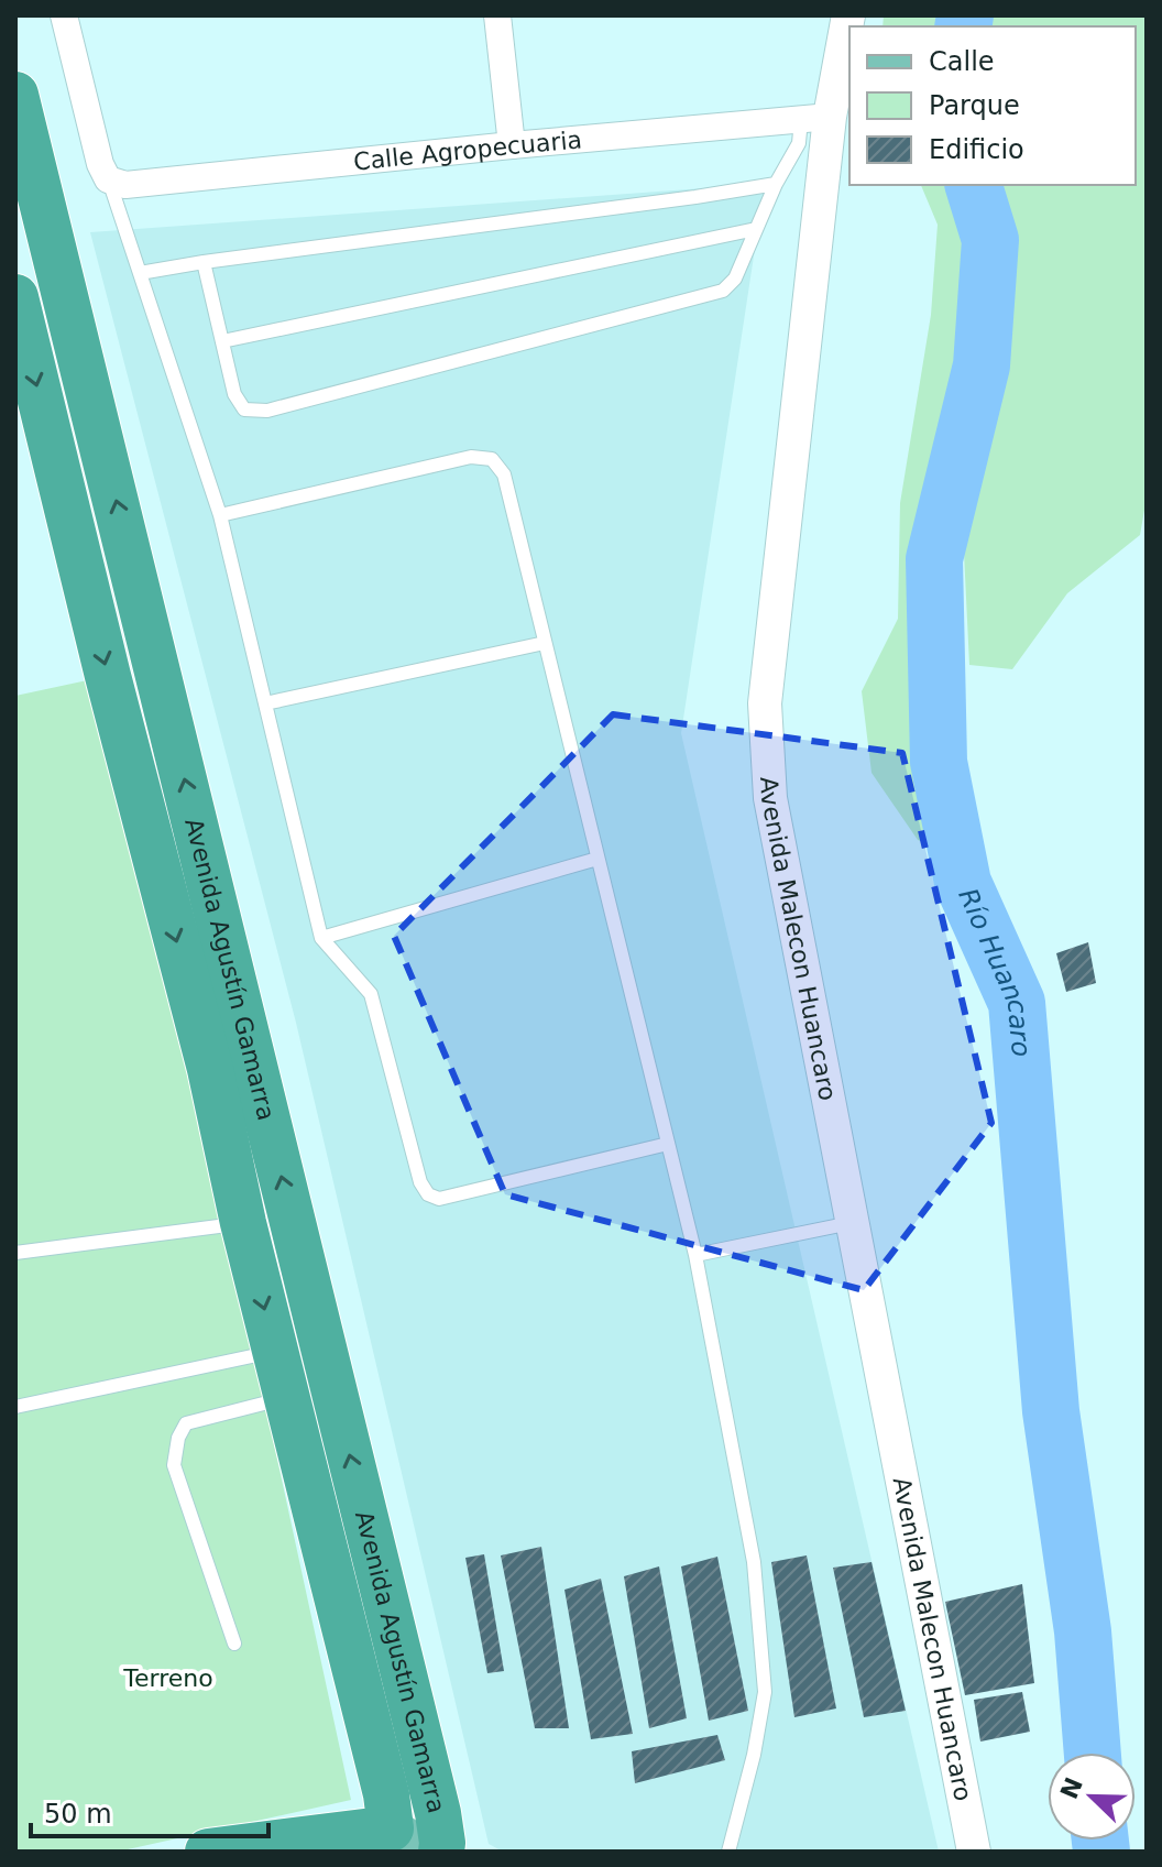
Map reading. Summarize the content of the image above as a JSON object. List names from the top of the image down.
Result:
{
  "streets": {
    "highway": ["Avenida Agustín Gamarra"],
    "street": ["Calle Agropecuaria", "Avenida Malecon Huancaro"]
  },
  "crossings": [
    ["Calle Agropecuaria", "Avenida Malecon Huancaro"]
  ],
  "water": ["Río Huancaro"],
  "parks": ["Terreno"],
  "legend": ["Calle", "Parque", "Edificio"],
  "scale_bar": "50 m",
  "north": "top left"
}
